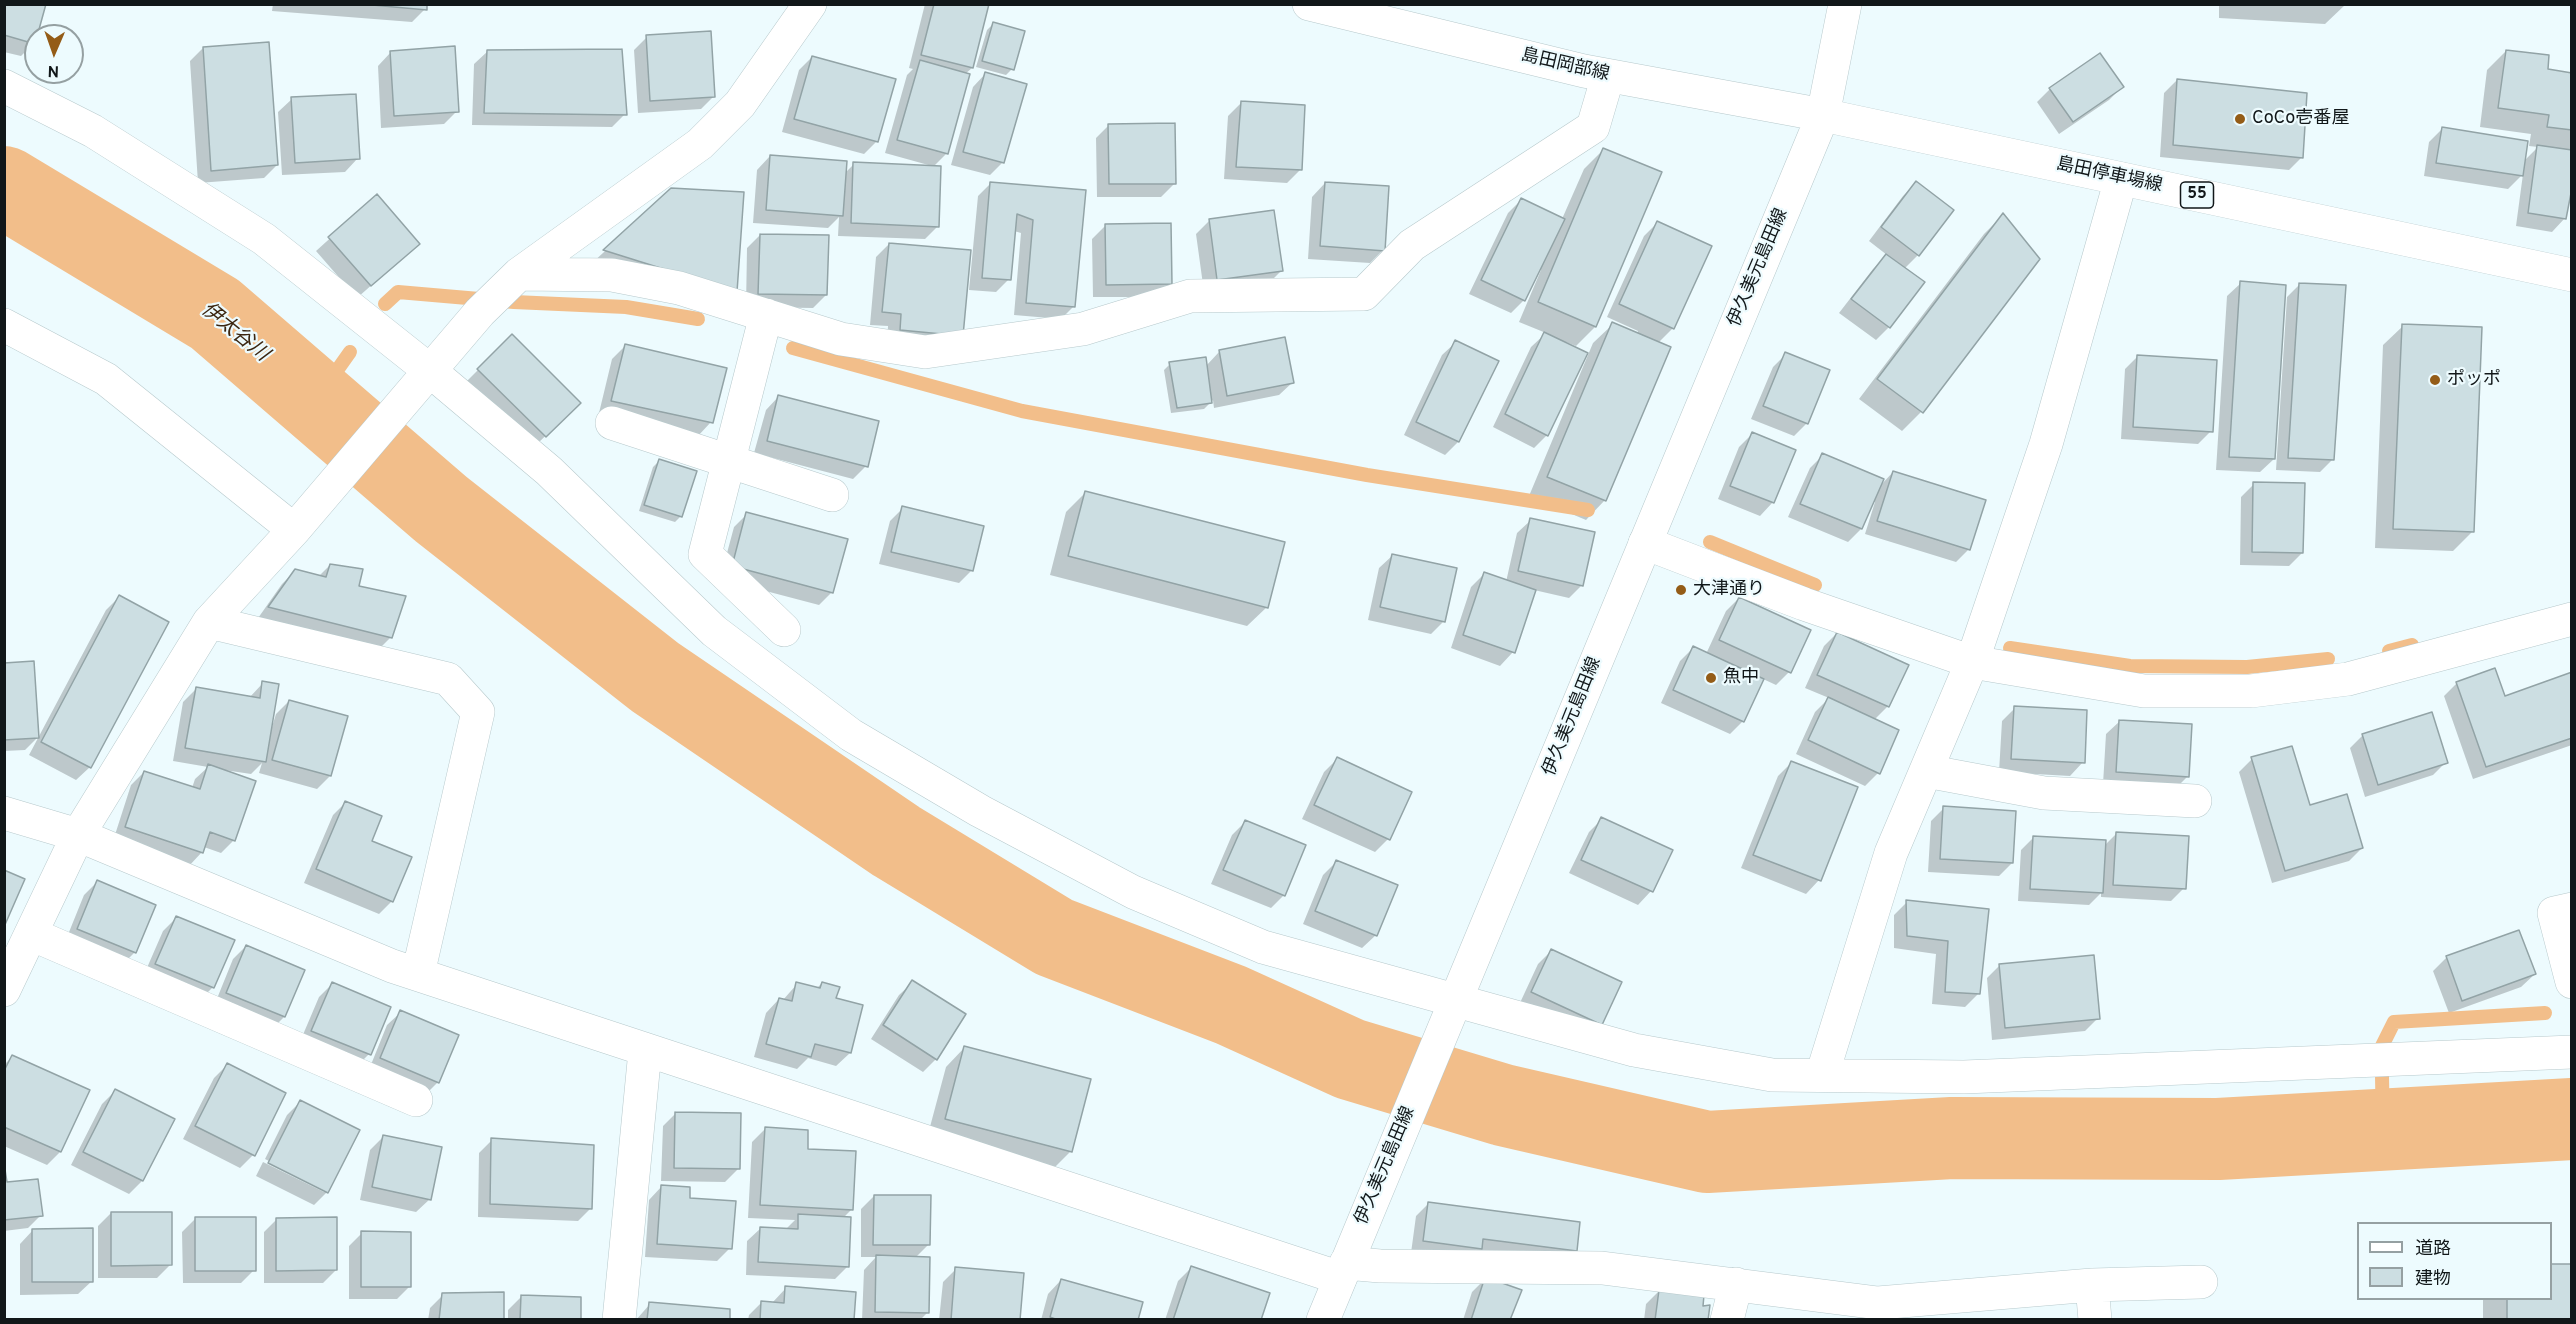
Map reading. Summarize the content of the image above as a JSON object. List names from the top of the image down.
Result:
{
  "streets": {
    "street": [
      "島田岡部線",
      "島田停車場線",
      "55",
      "伊久美元島田線"
    ]
  },
  "crossings": [
    ["島田岡部線", "島田停車場線"],
    ["島田岡部線", "伊久美元島田線"],
    ["島田停車場線", "伊久美元島田線"]
  ],
  "water": ["伊太谷川"],
  "places": [
    "CoCo壱番屋",
    "ポッポ",
    "大津通り",
    "魚中"
  ],
  "legend": ["道路", "建物"],
  "north": "bottom"
}
